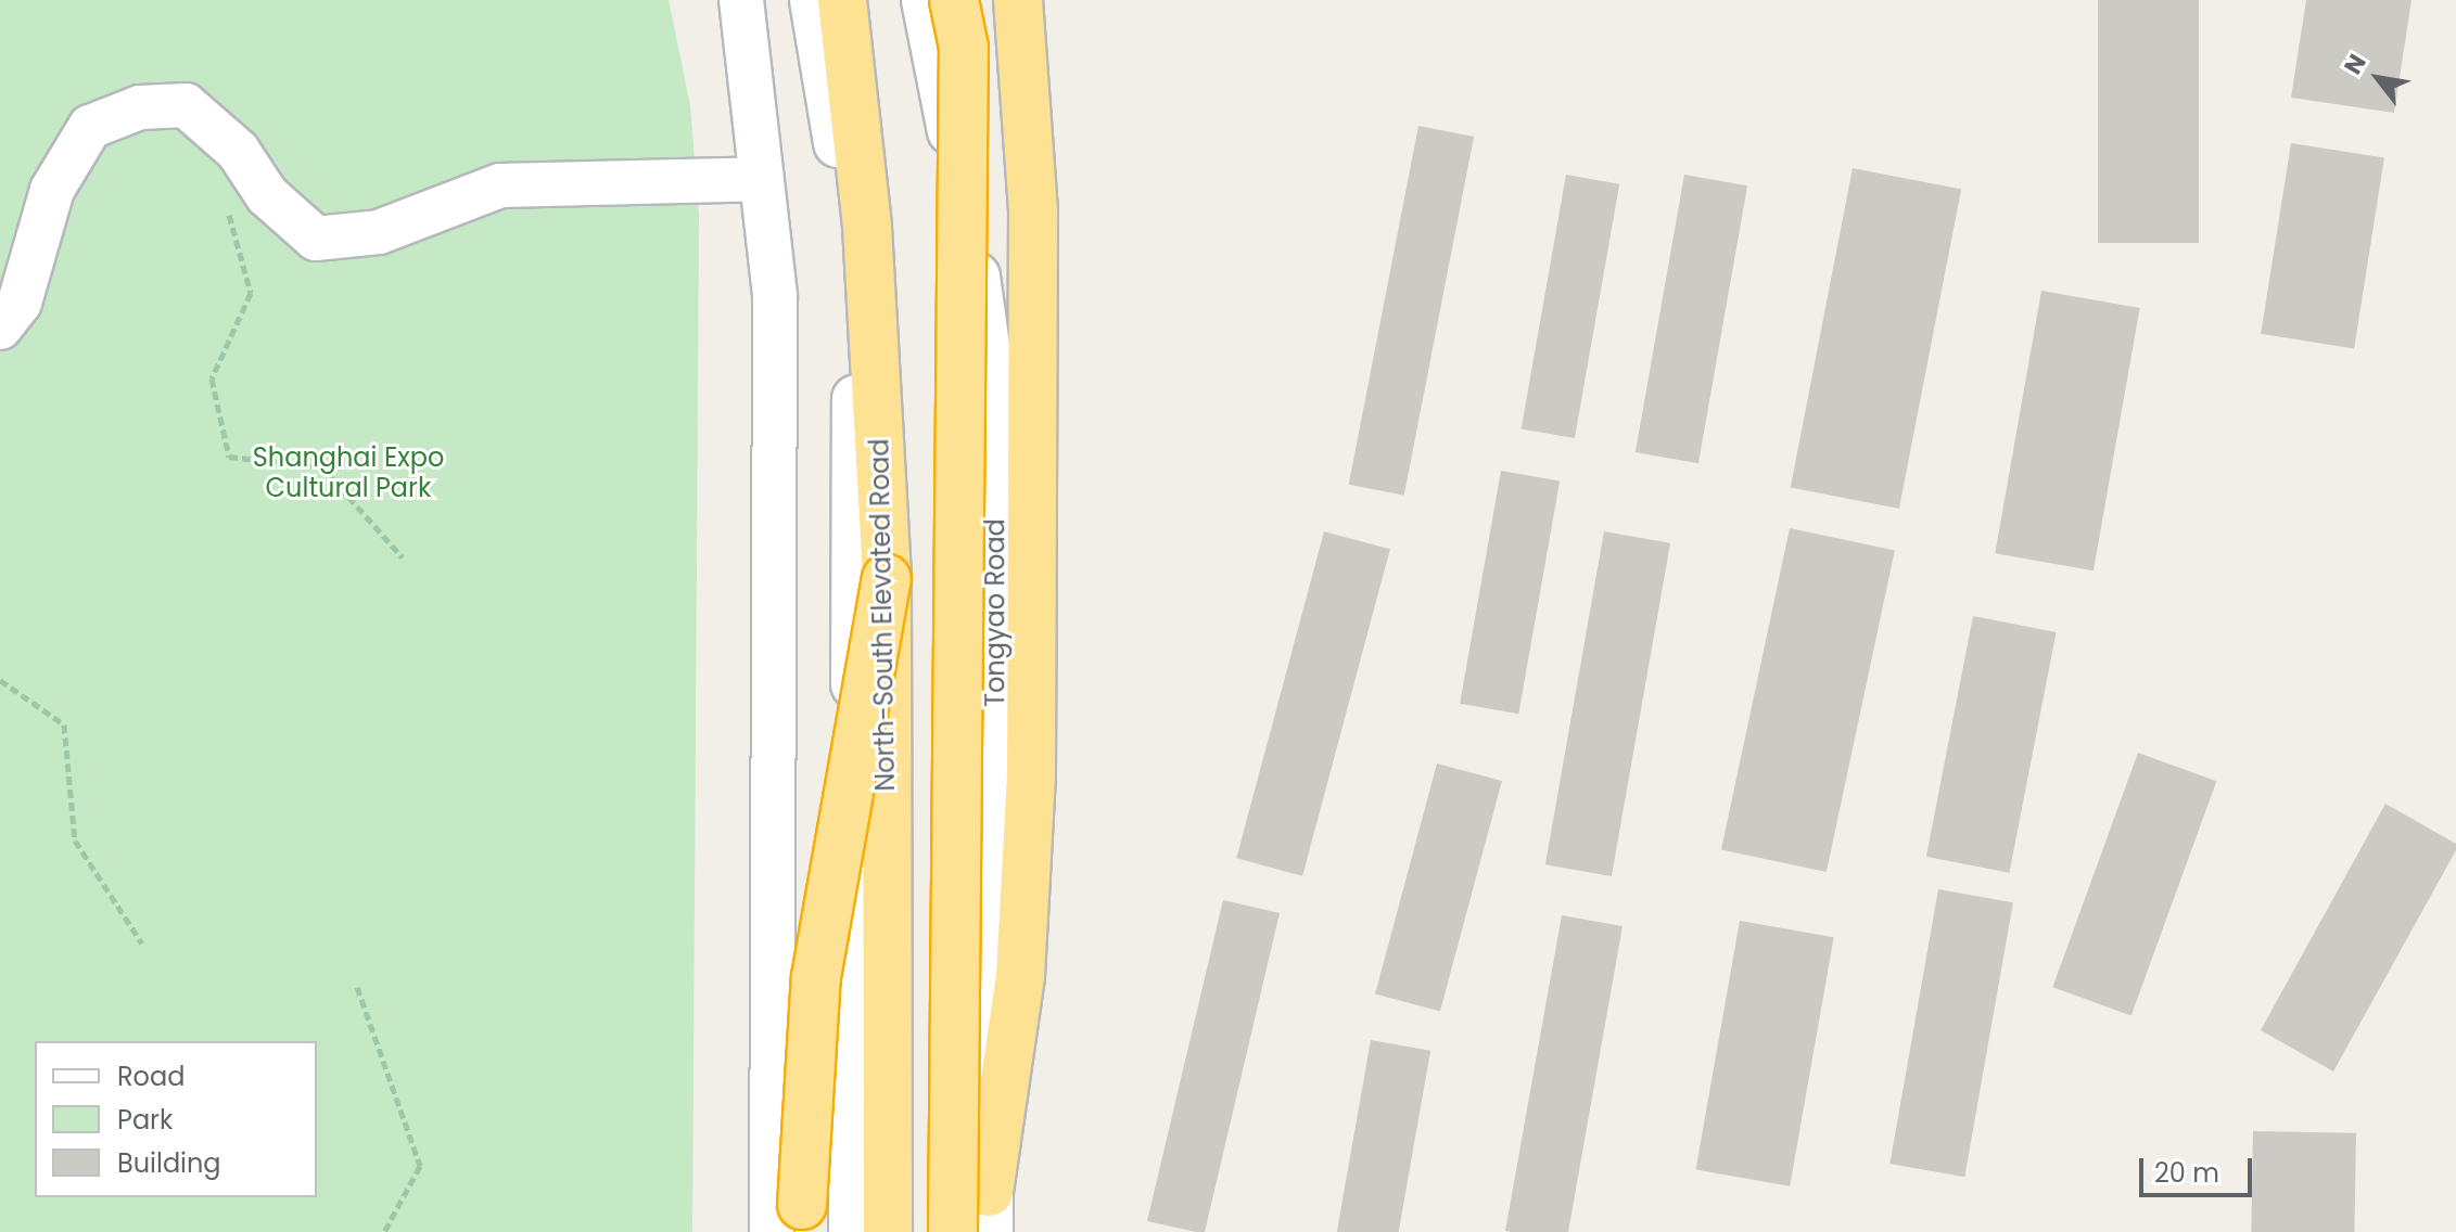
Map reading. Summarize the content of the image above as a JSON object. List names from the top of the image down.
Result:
{
  "streets": {
    "highway": ["North-South Elevated Road"],
    "street": ["Tongyao Road"]
  },
  "parks": ["Shanghai Expo Cultural Park"],
  "legend": ["Road", "Park", "Building"],
  "scale_bar": "20 m",
  "north": "top left"
}
